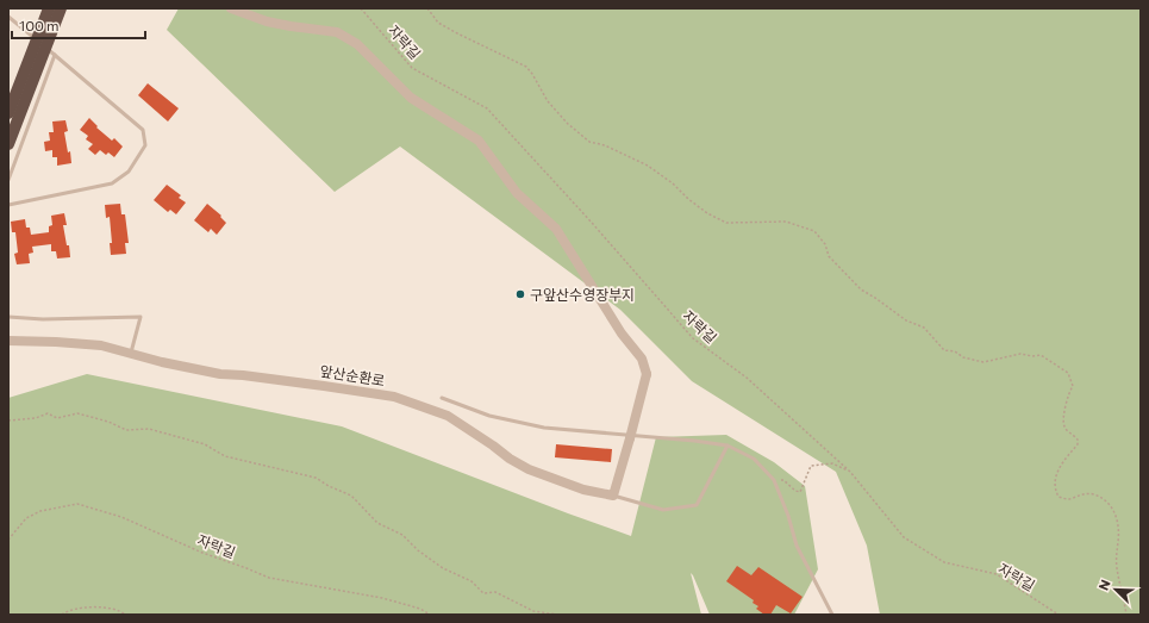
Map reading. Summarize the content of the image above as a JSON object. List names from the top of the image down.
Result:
{
  "streets": {
    "street": ["앞산순환로"],
    "path": ["자락길"]
  },
  "places": ["구앞산수영장부지"],
  "scale_bar": "100 m",
  "north": "top left"
}
